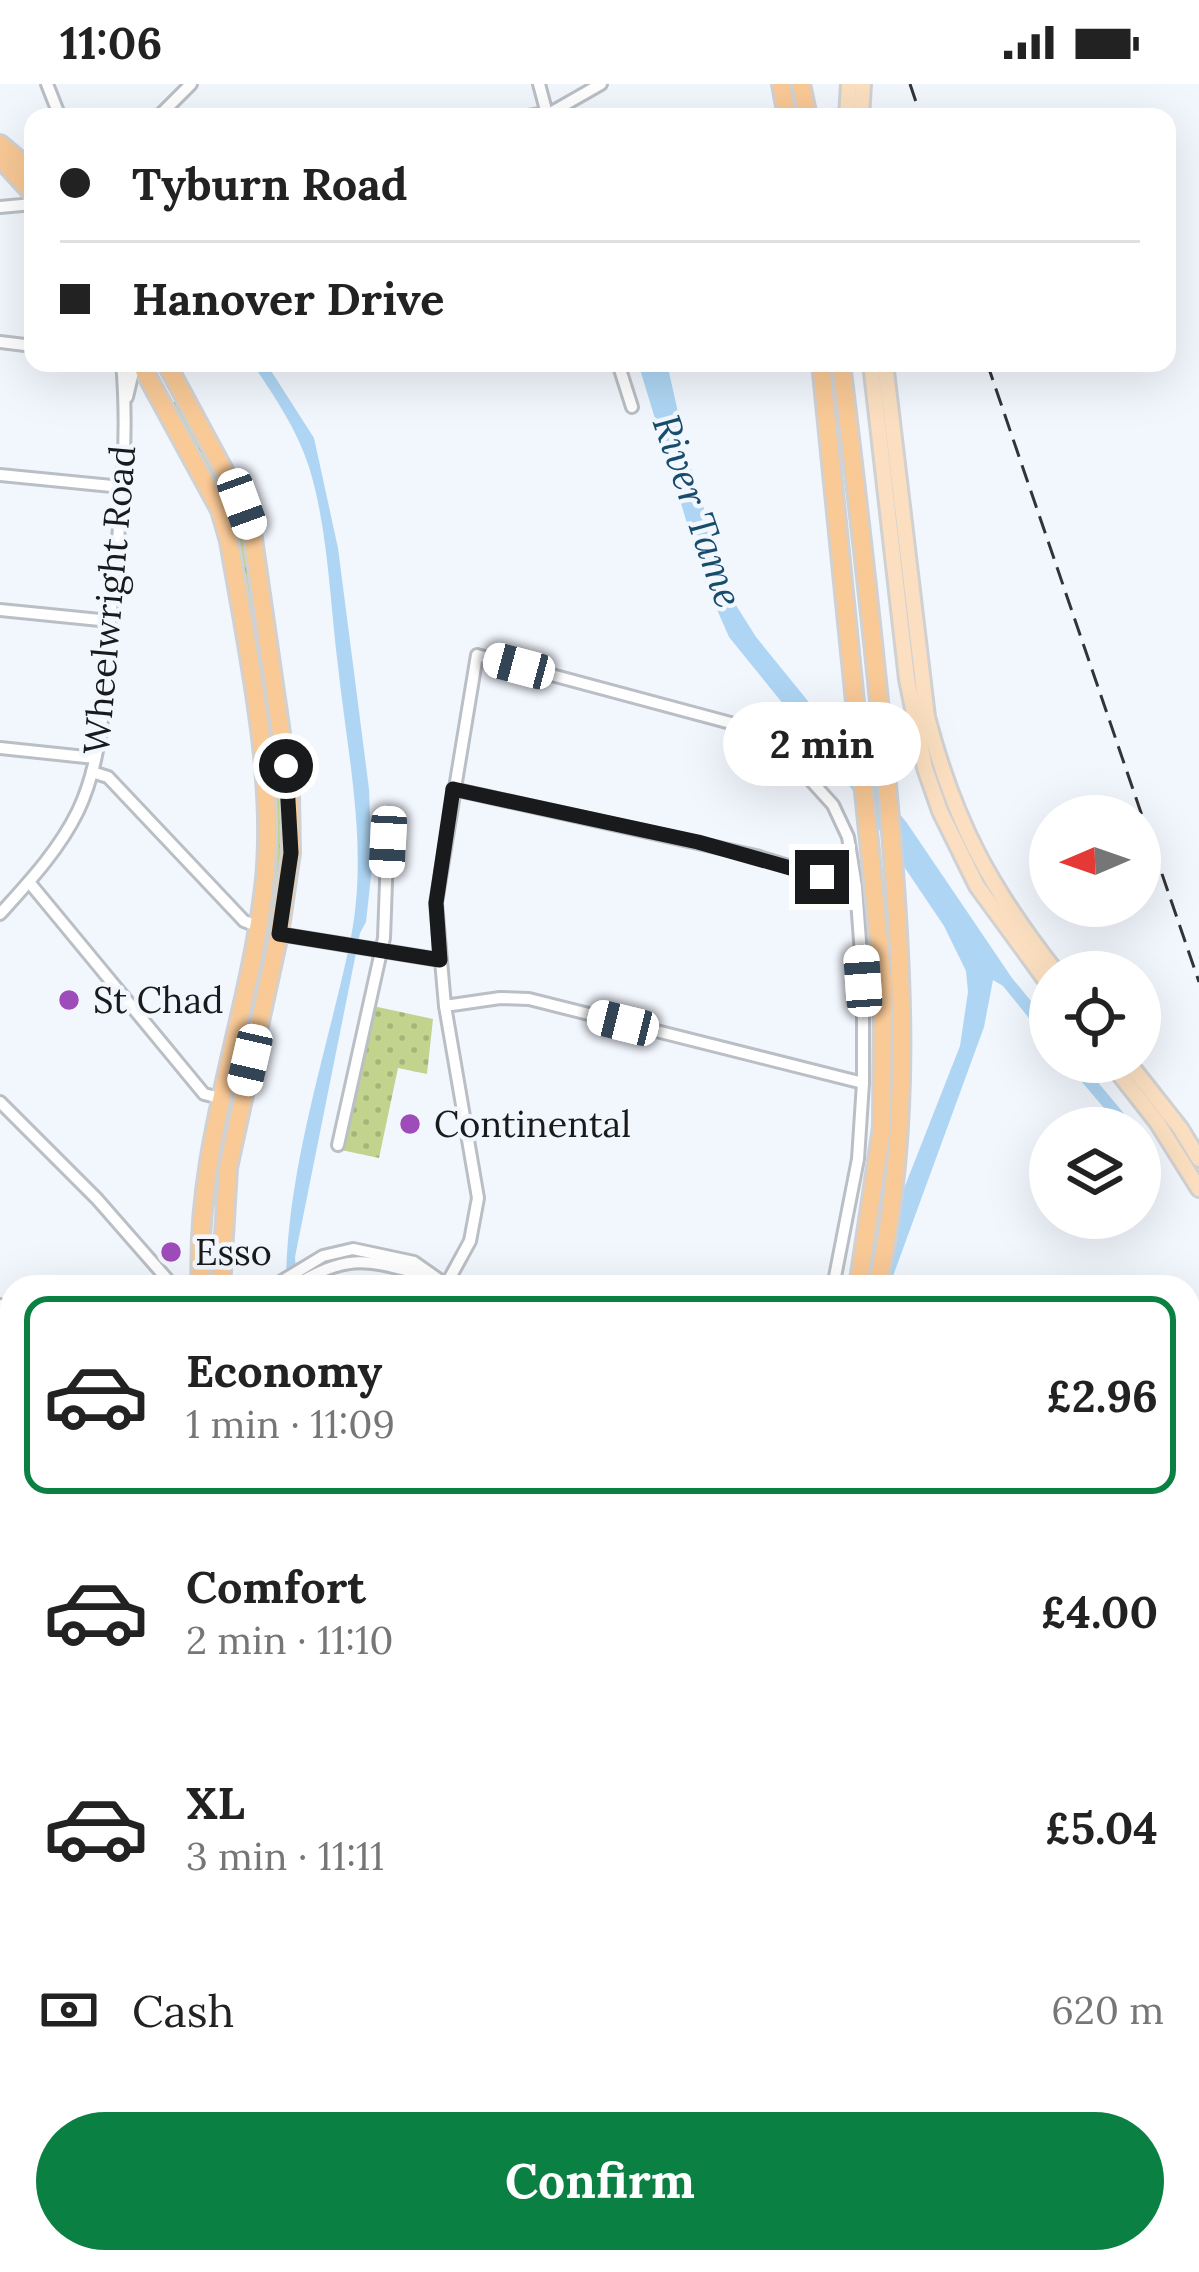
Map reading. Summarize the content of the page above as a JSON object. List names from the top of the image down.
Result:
{
  "streets": {
    "street": ["Wheelwright Road"]
  },
  "water": ["River Tame"],
  "places": ["St Chad", "Continental", "Esso"],
  "north": "left",
  "page": {
    "status": "11:06",
    "banner": ["Tyburn Road", "Hanover Drive"],
    "bubble": "2 min",
    "list": [
      {
        "name": "Economy",
        "note": "1 min · 11:09",
        "value": "£2.96"
      },
      {
        "name": "Comfort",
        "note": "2 min · 11:10",
        "value": "£4.00"
      },
      {
        "name": "XL",
        "note": "3 min · 11:11",
        "value": "£5.04"
      }
    ],
    "pay": ["Cash", "620 m"],
    "buttons": "Confirm"
  }
}
